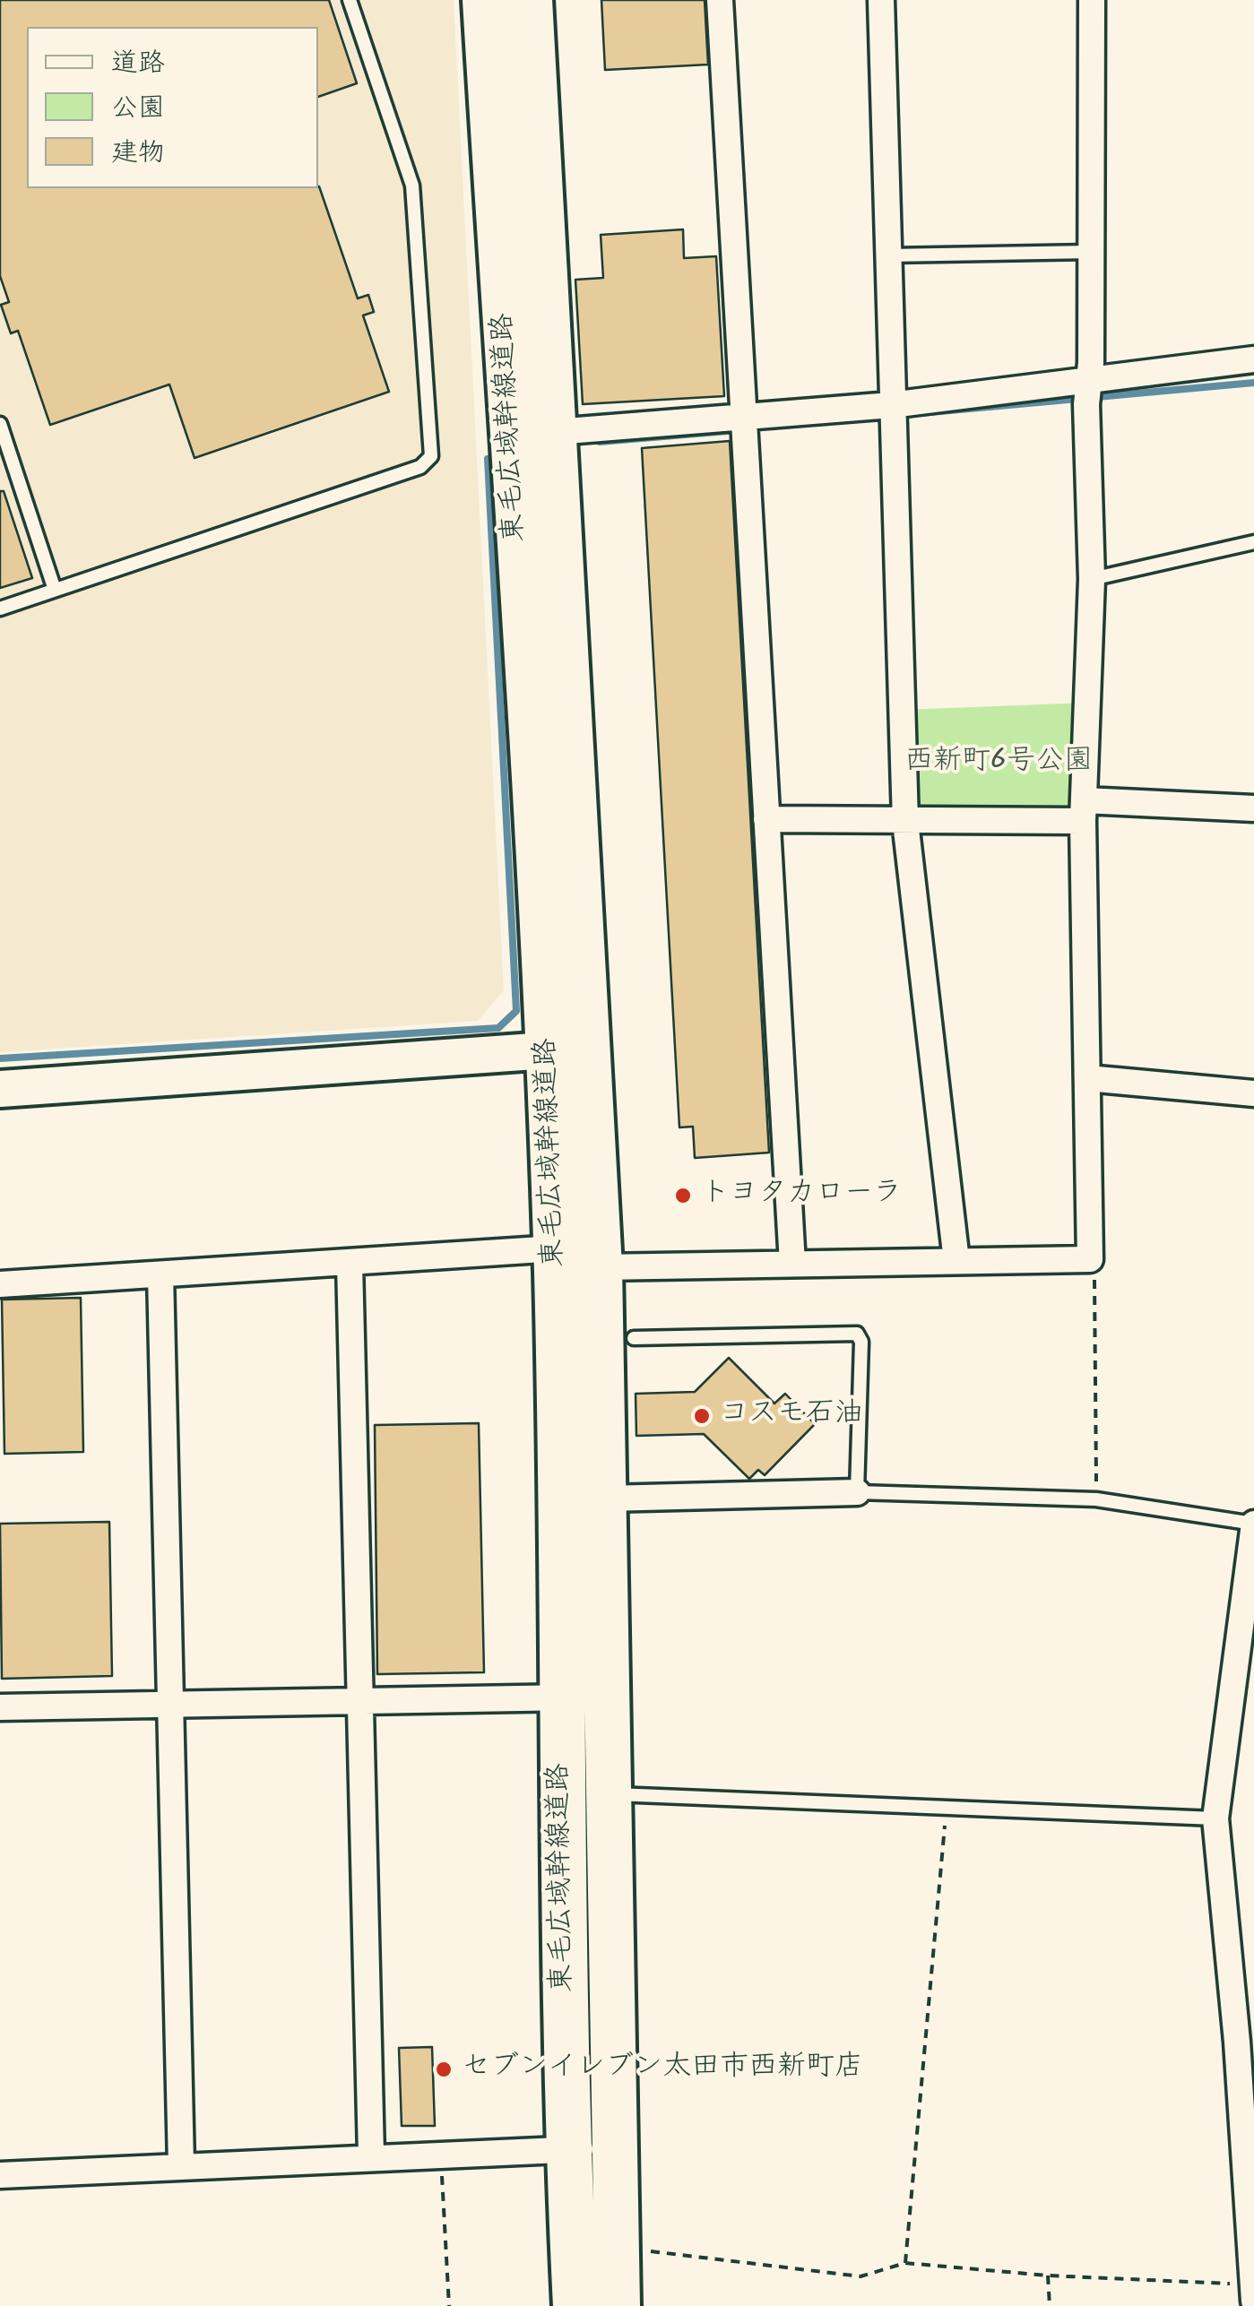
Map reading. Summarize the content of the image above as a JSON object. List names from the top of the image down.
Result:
{
  "streets": {
    "highway": ["東毛広域幹線道路"]
  },
  "parks": ["西新町6号公園"],
  "places": ["トヨタカローラ", "コスモ石油", "セブンイレブン太田市西新町店"],
  "legend": ["道路", "公園", "建物"]
}
